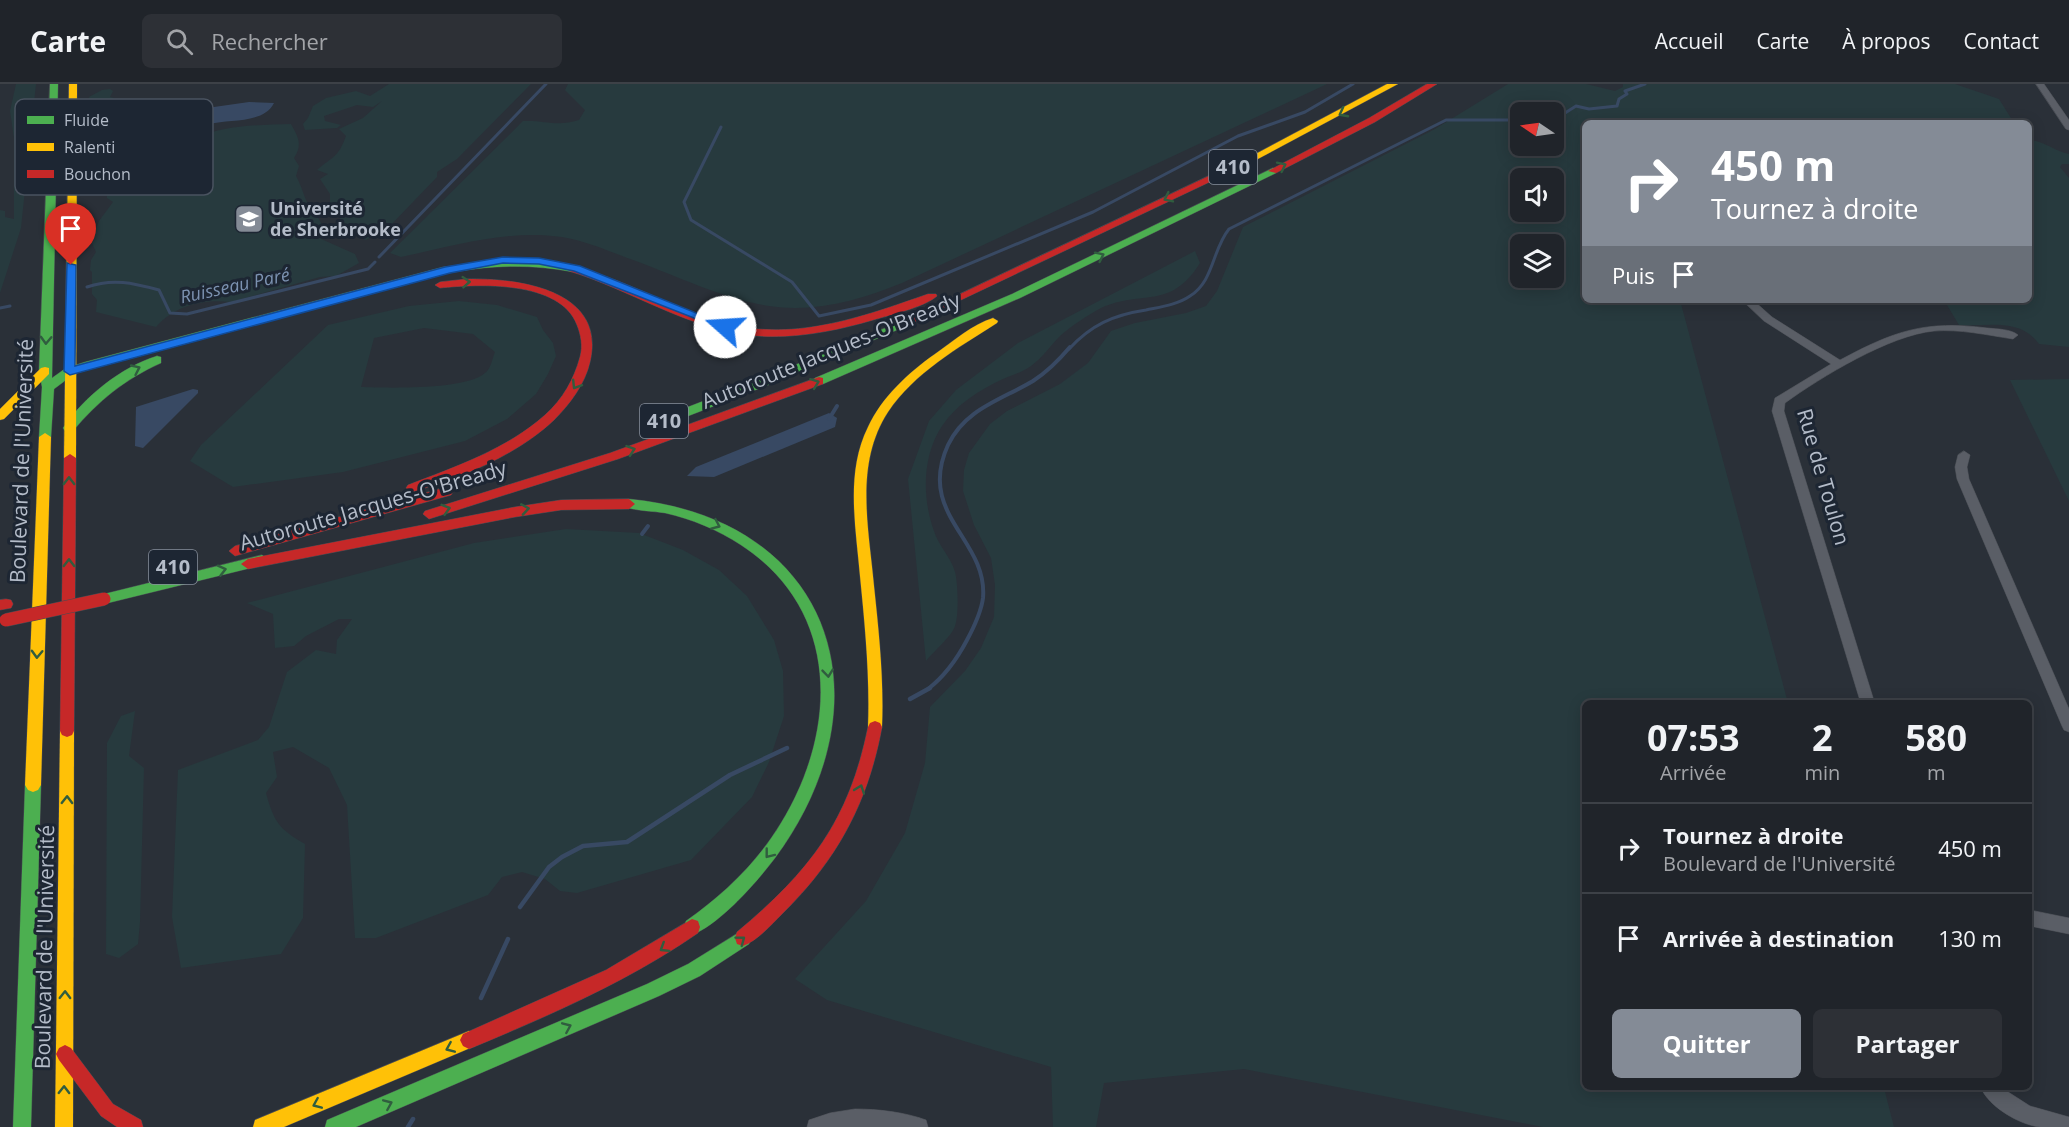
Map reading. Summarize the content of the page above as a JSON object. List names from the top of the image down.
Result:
{
  "streets": {
    "main road": ["410", "Autoroute Jacques-O'Bready", "Boulevard de l'Université"],
    "street": ["Rue de Toulon"]
  },
  "water": ["Ruisseau Paré"],
  "places": {
    "school or university": ["Université de Sherbrooke"]
  },
  "legend": ["Fluide", "Ralenti", "Bouchon"],
  "north": "left",
  "page": {
    "header": "Carte",
    "search": "Rechercher",
    "nav": [
      "Accueil",
      "Carte",
      "À propos",
      "Contact"
    ],
    "turn": ["450 m", "Tournez à droite"],
    "then": "Puis",
    "eta": [
      "07:53",
      "Arrivée",
      "2",
      "min",
      "580",
      "m"
    ],
    "list": [
      {
        "name": "Tournez à droite",
        "note": "Boulevard de l'Université",
        "value": "450 m"
      },
      {
        "name": "Arrivée à destination",
        "value": "130 m"
      }
    ],
    "buttons": ["Quitter", "Partager"]
  }
}
